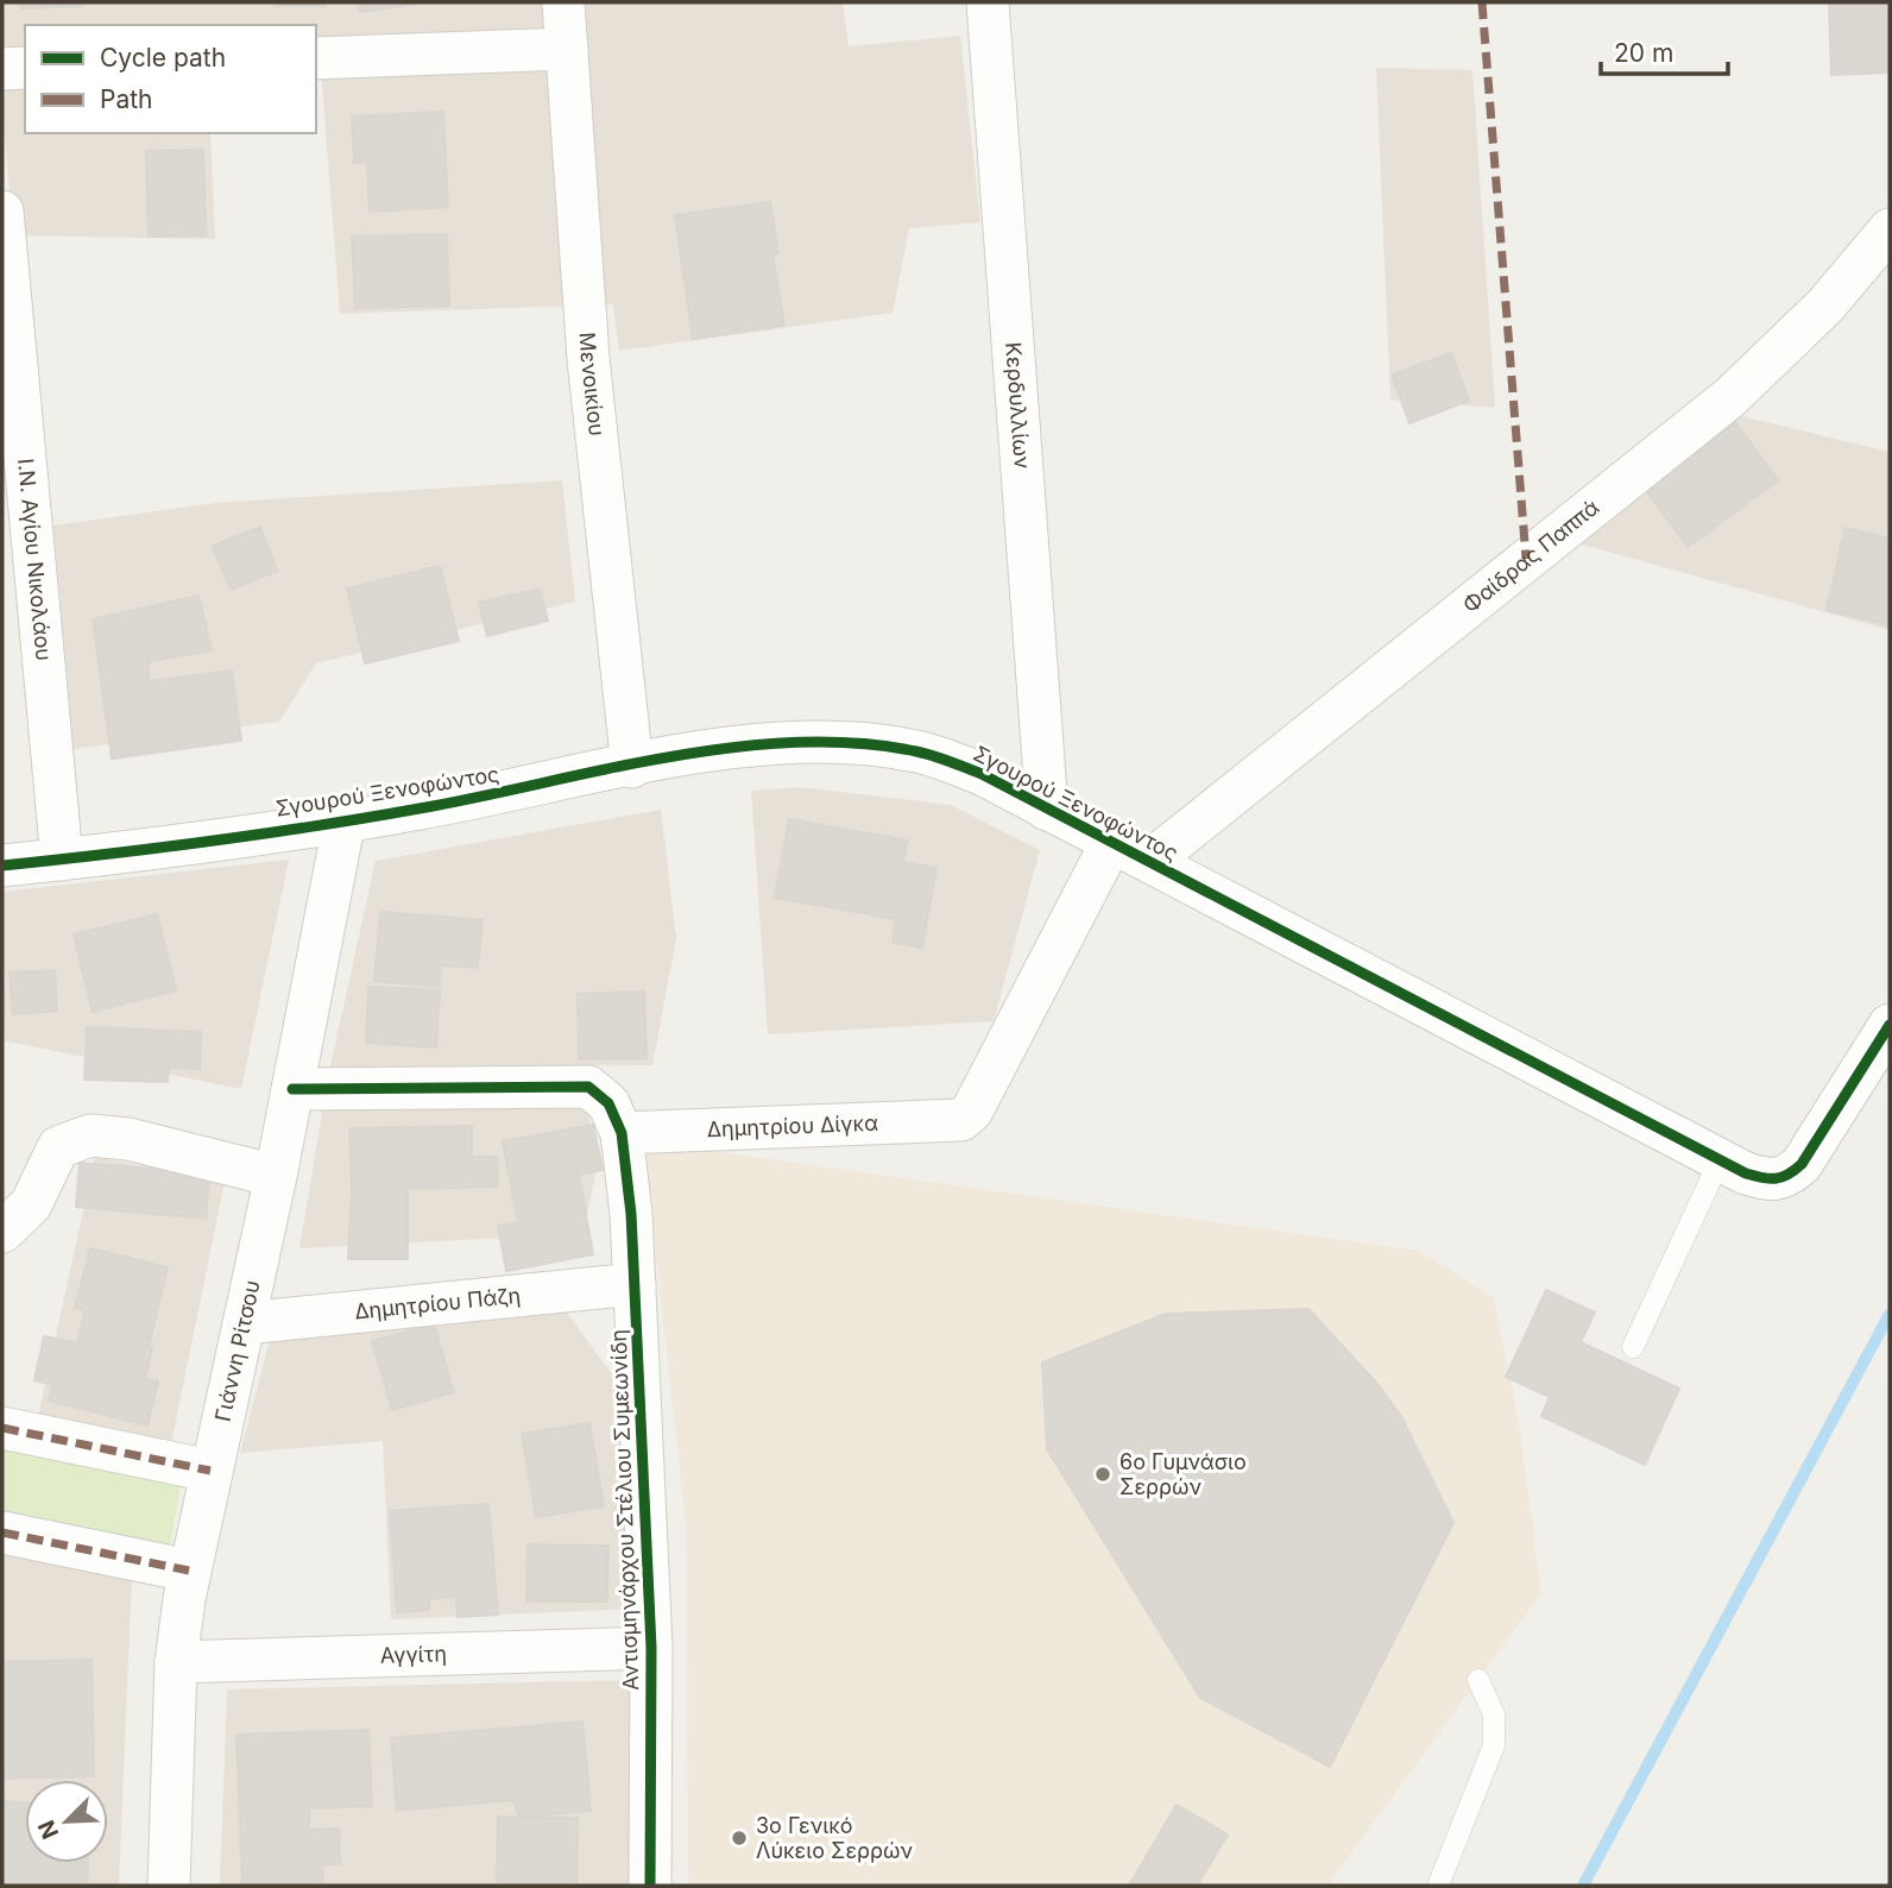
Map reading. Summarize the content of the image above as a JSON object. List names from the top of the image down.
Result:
{
  "streets": {
    "street": [
      "Μενοικίου",
      "Κερδυλλίων",
      "Φαίδρας Παππά",
      "Ι.Ν. Αγίου Νικολάου",
      "Σγουρού Ξενοφώντος",
      "Δημητρίου Δίγκα",
      "Δημητρίου Πάζη",
      "Γιάννη Ρίτσου",
      "Αντισμηνάρχου Στέλιου Συμεωνίδη",
      "Αγγίτη"
    ]
  },
  "crossings": [
    ["Μενοικίου", "Σγουρού Ξενοφώντος"],
    ["Κερδυλλίων", "Σγουρού Ξενοφώντος"],
    ["Φαίδρας Παππά", "Σγουρού Ξενοφώντος"],
    ["Ι.Ν. Αγίου Νικολάου", "Σγουρού Ξενοφώντος"],
    ["Σγουρού Ξενοφώντος", "Δημητρίου Δίγκα"],
    ["Σγουρού Ξενοφώντος", "Γιάννη Ρίτσου"],
    ["Δημητρίου Δίγκα", "Αντισμηνάρχου Στέλιου Συμεωνίδη"],
    ["Δημητρίου Πάζη", "Γιάννη Ρίτσου"],
    ["Δημητρίου Πάζη", "Αντισμηνάρχου Στέλιου Συμεωνίδη"],
    ["Γιάννη Ρίτσου", "Αγγίτη"],
    ["Αντισμηνάρχου Στέλιου Συμεωνίδη", "Αγγίτη"]
  ],
  "places": ["6ο Γυμνάσιο Σερρών", "3ο Γενικό Λύκειο Σερρών"],
  "legend": ["Cycle path", "Path"],
  "scale_bar": "20 m",
  "north": "bottom left"
}
